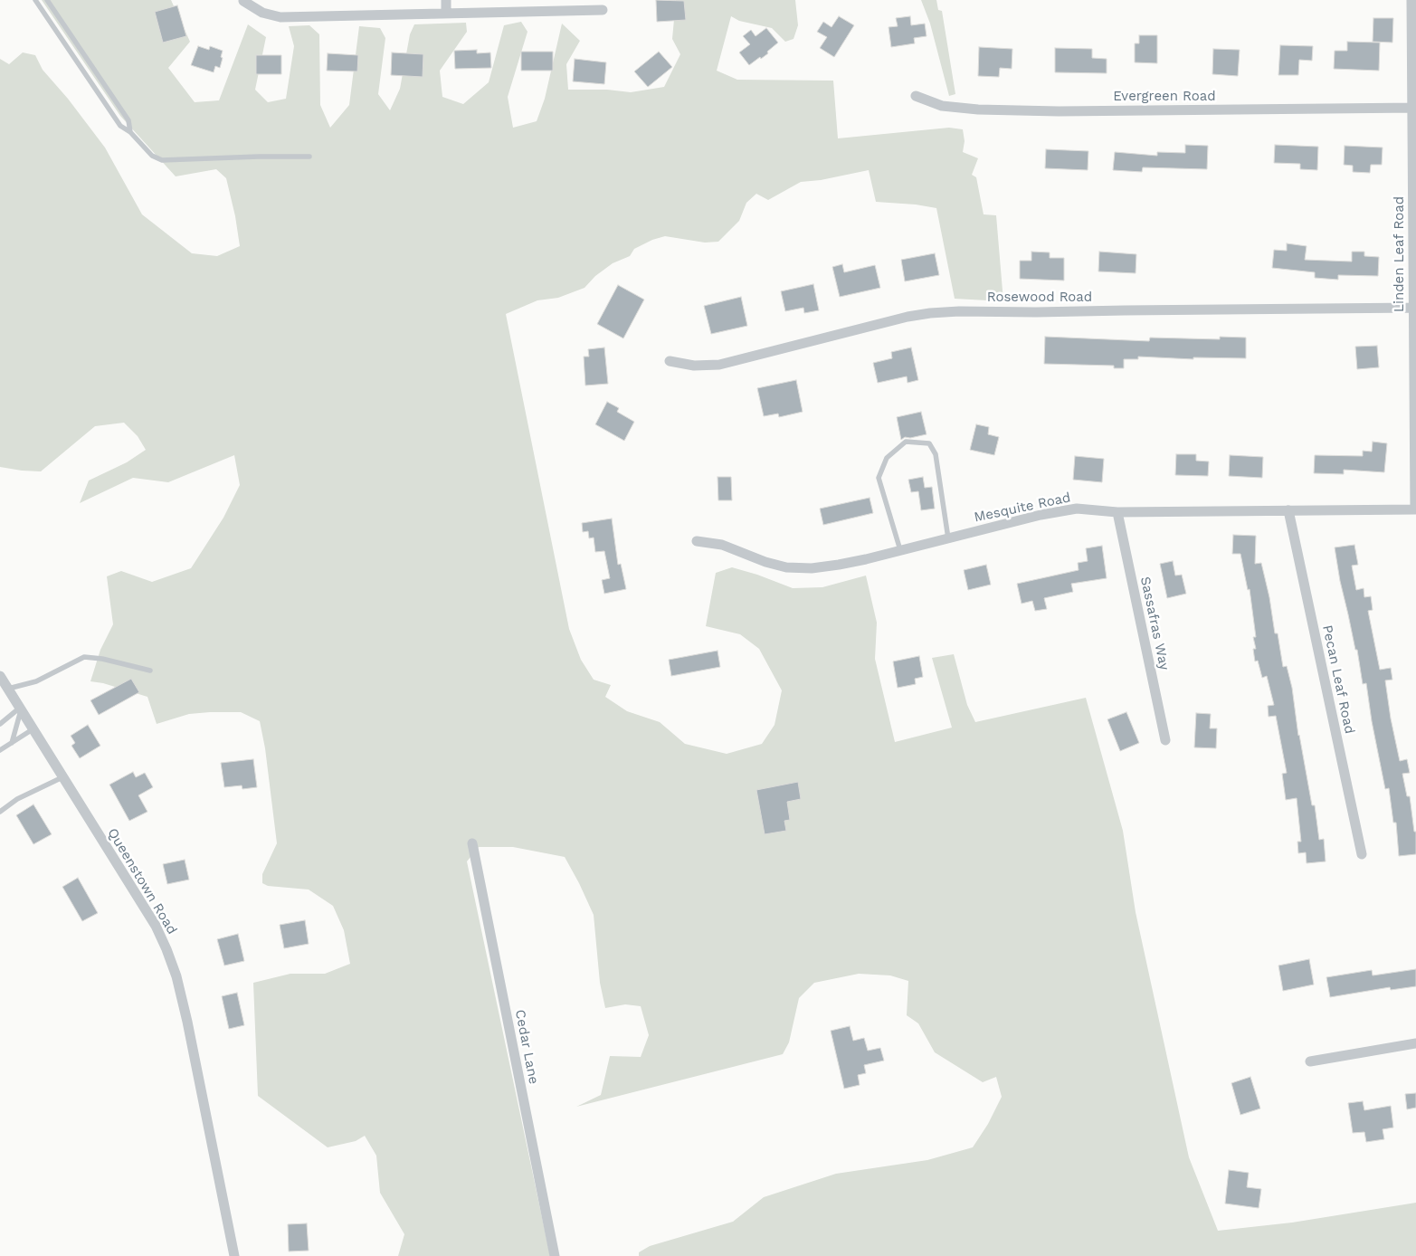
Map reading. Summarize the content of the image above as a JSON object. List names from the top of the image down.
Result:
{
  "streets": {
    "street": [
      "Evergreen Road",
      "Linden Leaf Road",
      "Rosewood Road",
      "Mesquite Road",
      "Sassafras Way",
      "Pecan Leaf Road",
      "Queenstown Road",
      "Cedar Lane"
    ]
  },
  "crossings": [
    ["Evergreen Road", "Linden Leaf Road"],
    ["Linden Leaf Road", "Rosewood Road"],
    ["Linden Leaf Road", "Mesquite Road"],
    ["Mesquite Road", "Sassafras Way"],
    ["Mesquite Road", "Pecan Leaf Road"]
  ]
}
